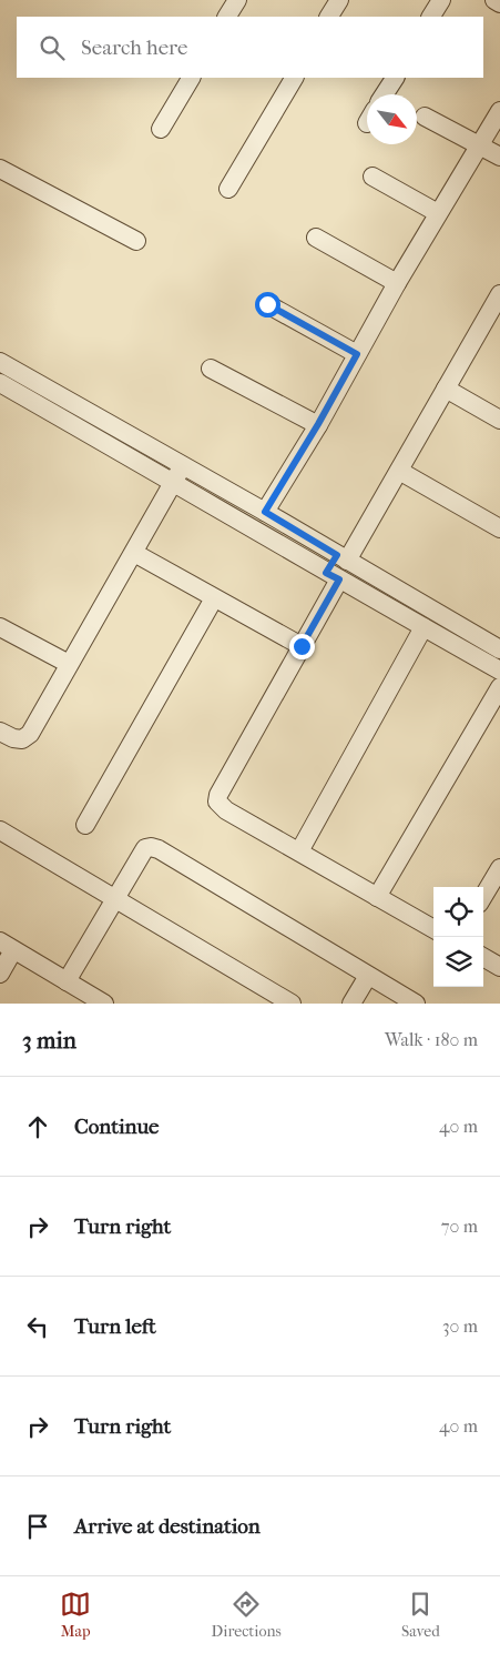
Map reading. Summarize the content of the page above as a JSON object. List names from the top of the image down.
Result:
{
  "north": "bottom right",
  "page": {
    "search": "Search here",
    "heading": ["3 min", "Walk · 180 m"],
    "list": [
      ["Continue", "40 m"],
      ["Turn right", "70 m"],
      ["Turn left", "30 m"],
      ["Turn right", "40 m"],
      "Arrive at destination"
    ],
    "nav": ["Map", "Directions", "Saved"]
  }
}
